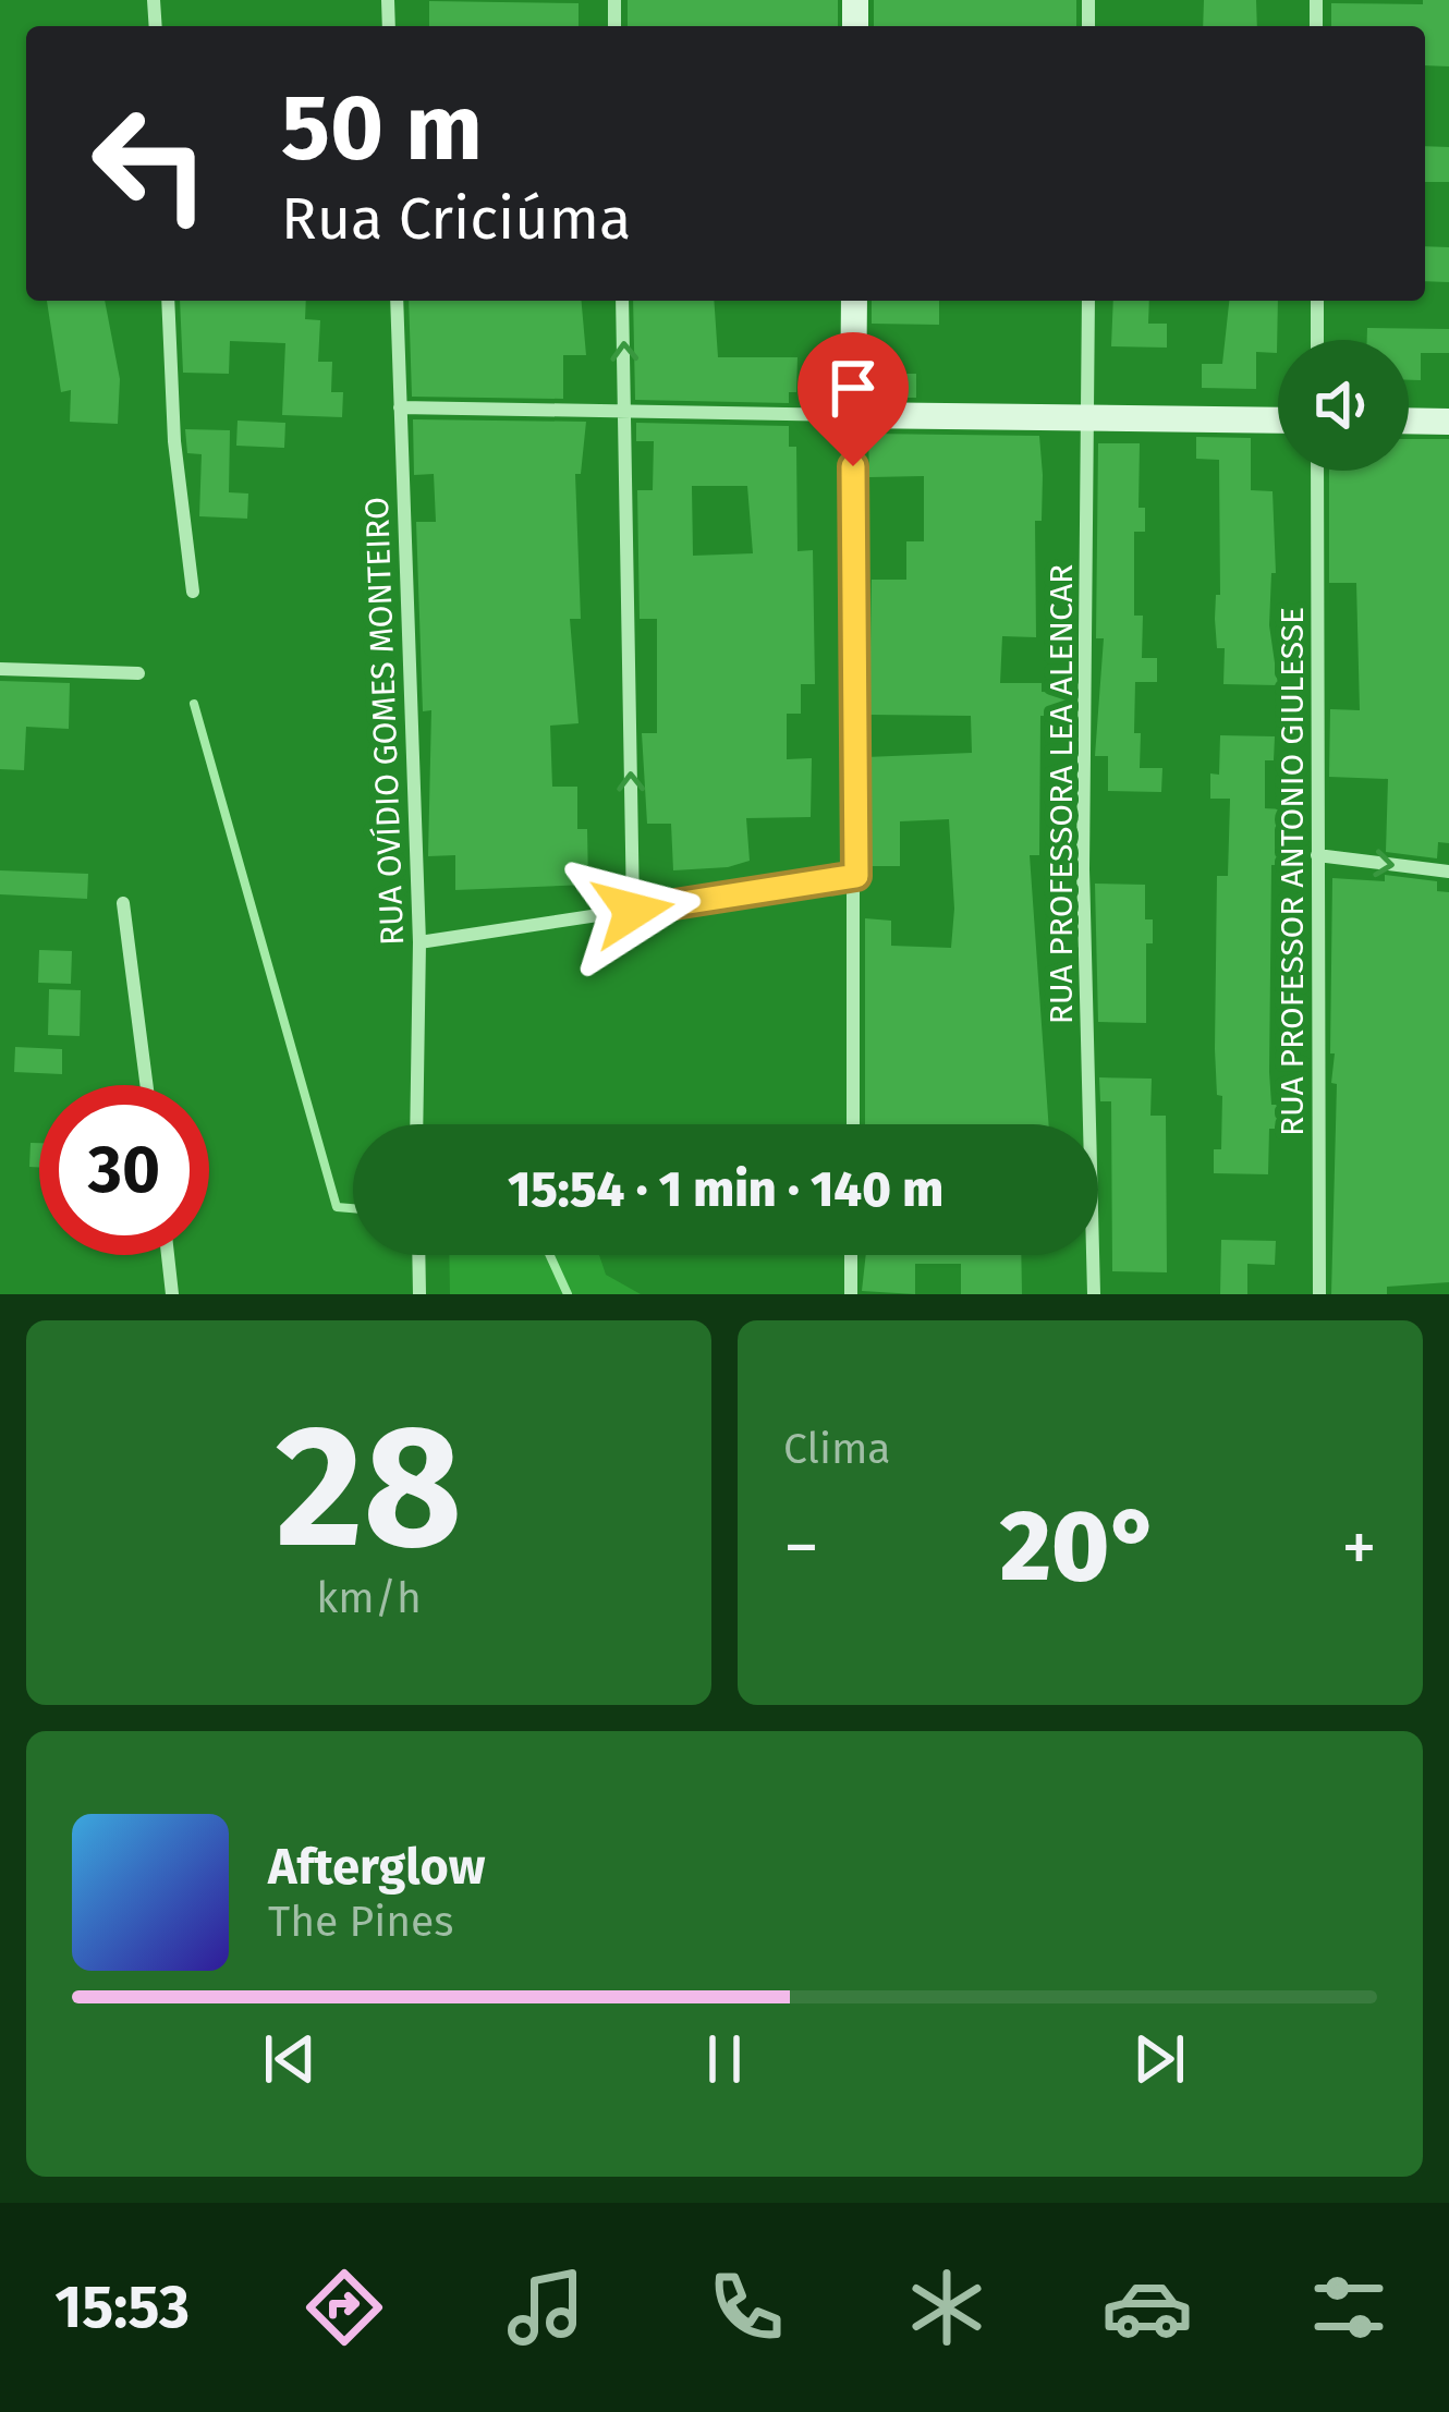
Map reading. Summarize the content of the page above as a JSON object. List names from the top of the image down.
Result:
{
  "streets": {
    "street": ["RUA OVÍDIO GOMES MONTEIRO", "RUA PROFESSORA LEA ALENCAR", "RUA PROFESSOR ANTONIO GIULESSE"]
  },
  "page": {
    "turn": ["50 m", "Rua Criciúma"],
    "limit": "30",
    "trip": "15:54 · 1 min · 140 m",
    "tile": [
      ["28", "km/h"],
      "Clima"
    ],
    "heat": ["−", "20°", "+"],
    "song": ["Afterglow", "The Pines"],
    "tabs": "15:53"
  }
}
